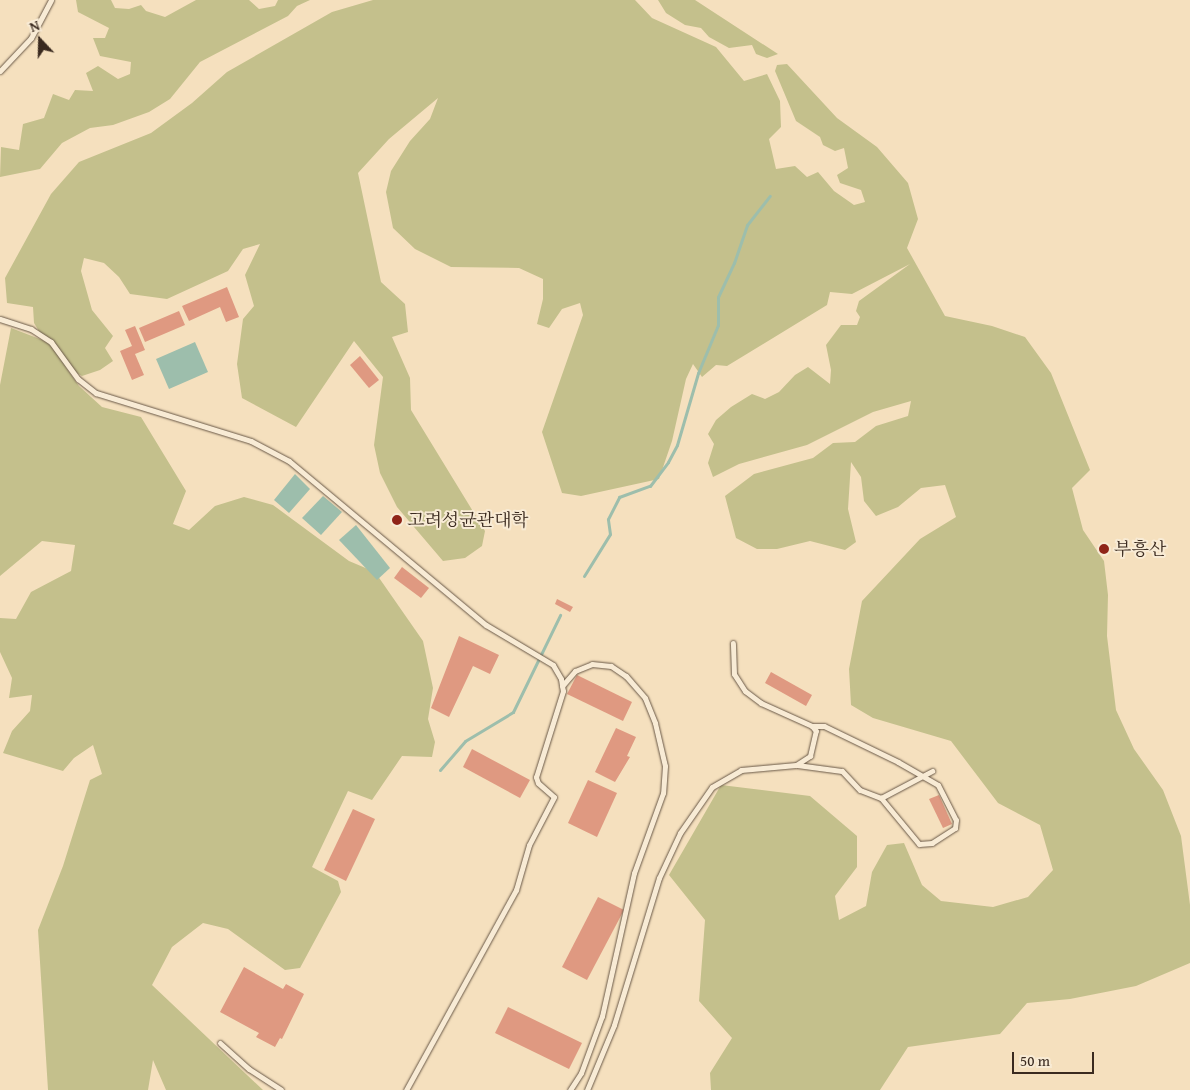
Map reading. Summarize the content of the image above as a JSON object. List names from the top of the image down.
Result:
{
  "places": ["고려성균관대학", "부흥산"],
  "scale_bar": "50 m",
  "north": "top"
}
